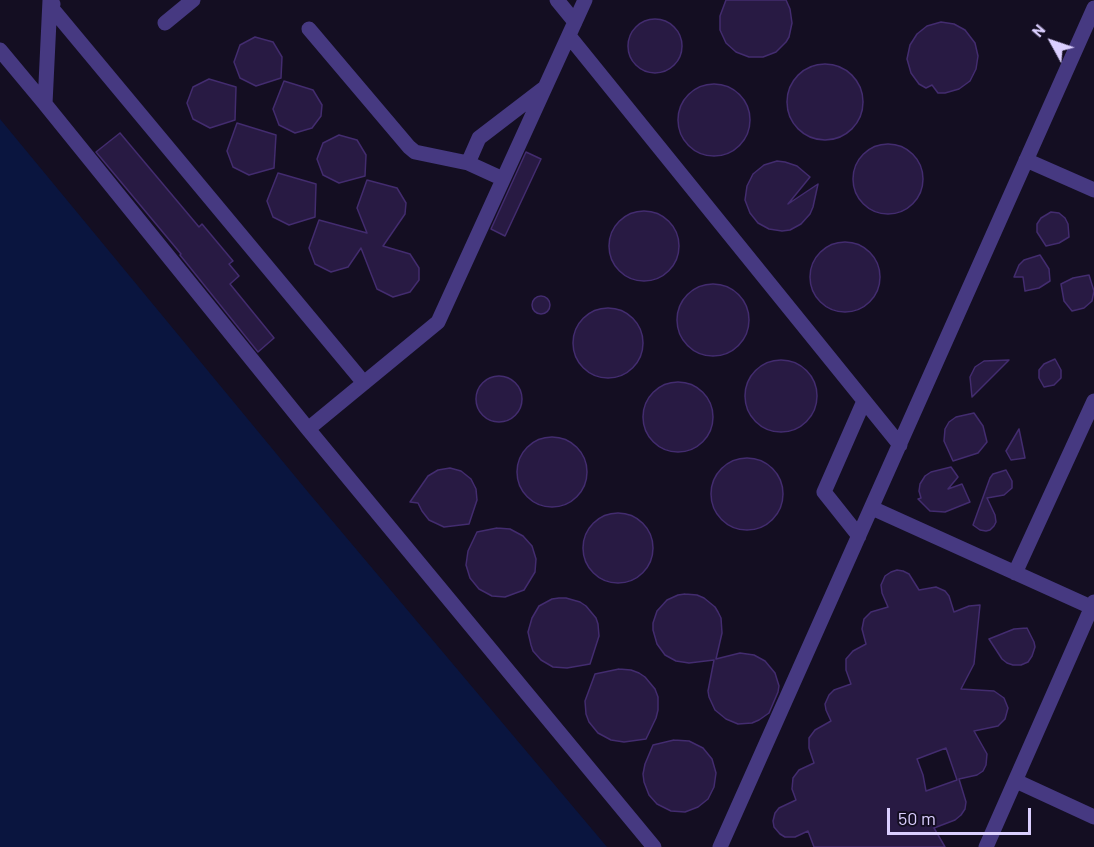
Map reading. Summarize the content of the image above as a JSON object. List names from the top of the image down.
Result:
{
  "scale_bar": "50 m",
  "north": "top left"
}
